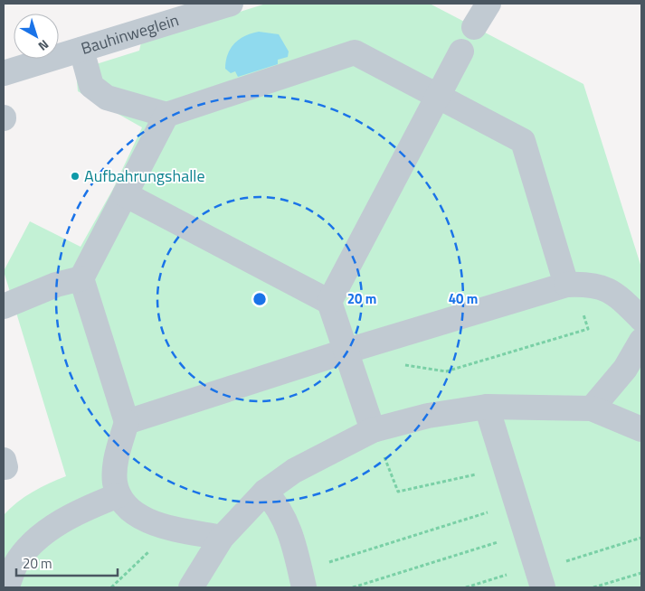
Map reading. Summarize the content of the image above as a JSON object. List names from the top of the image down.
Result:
{
  "streets": {
    "lane": ["Bauhinweglein"]
  },
  "places": ["Aufbahrungshalle"],
  "scale_bar": "20 m",
  "north": "bottom right",
  "rings": ["20 m", "40 m"]
}
